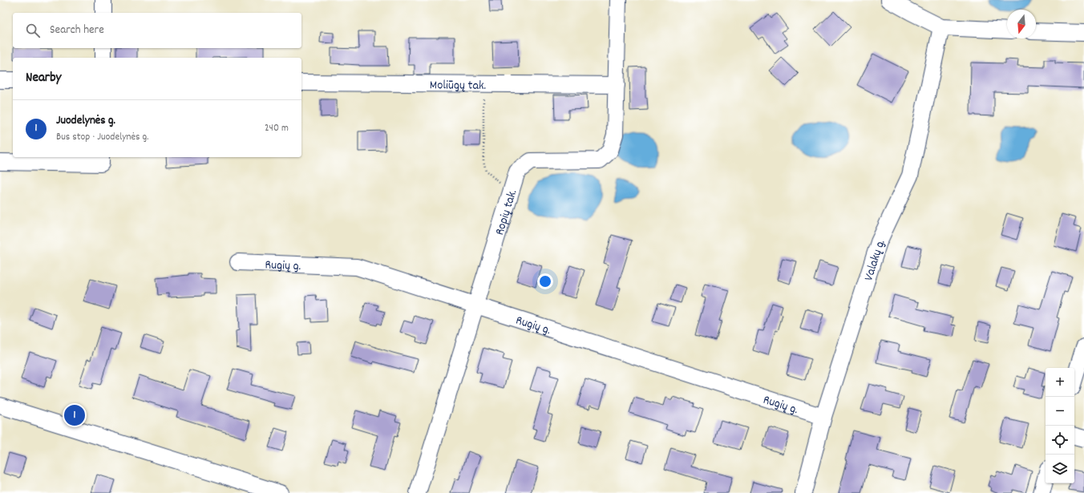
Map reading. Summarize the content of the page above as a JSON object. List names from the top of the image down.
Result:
{
  "streets": {
    "street": [
      "Moliūgų tak.",
      "Ropių tak.",
      "Valakų g.",
      "Rugių g."
    ]
  },
  "crossings": [
    ["Moliūgų tak.", "Ropių tak."],
    ["Ropių tak.", "Rugių g."],
    ["Valakų g.", "Rugių g."]
  ],
  "north": "bottom",
  "page": {
    "search": "Search here",
    "heading": "Nearby",
    "list": [
      {
        "mark": "1",
        "name": "Juodelynės g.",
        "note": "Bus stop · Juodelynės g.",
        "value": "240 m"
      }
    ],
    "map_buttons": ["+", "−"],
    "pins": "1"
  }
}
